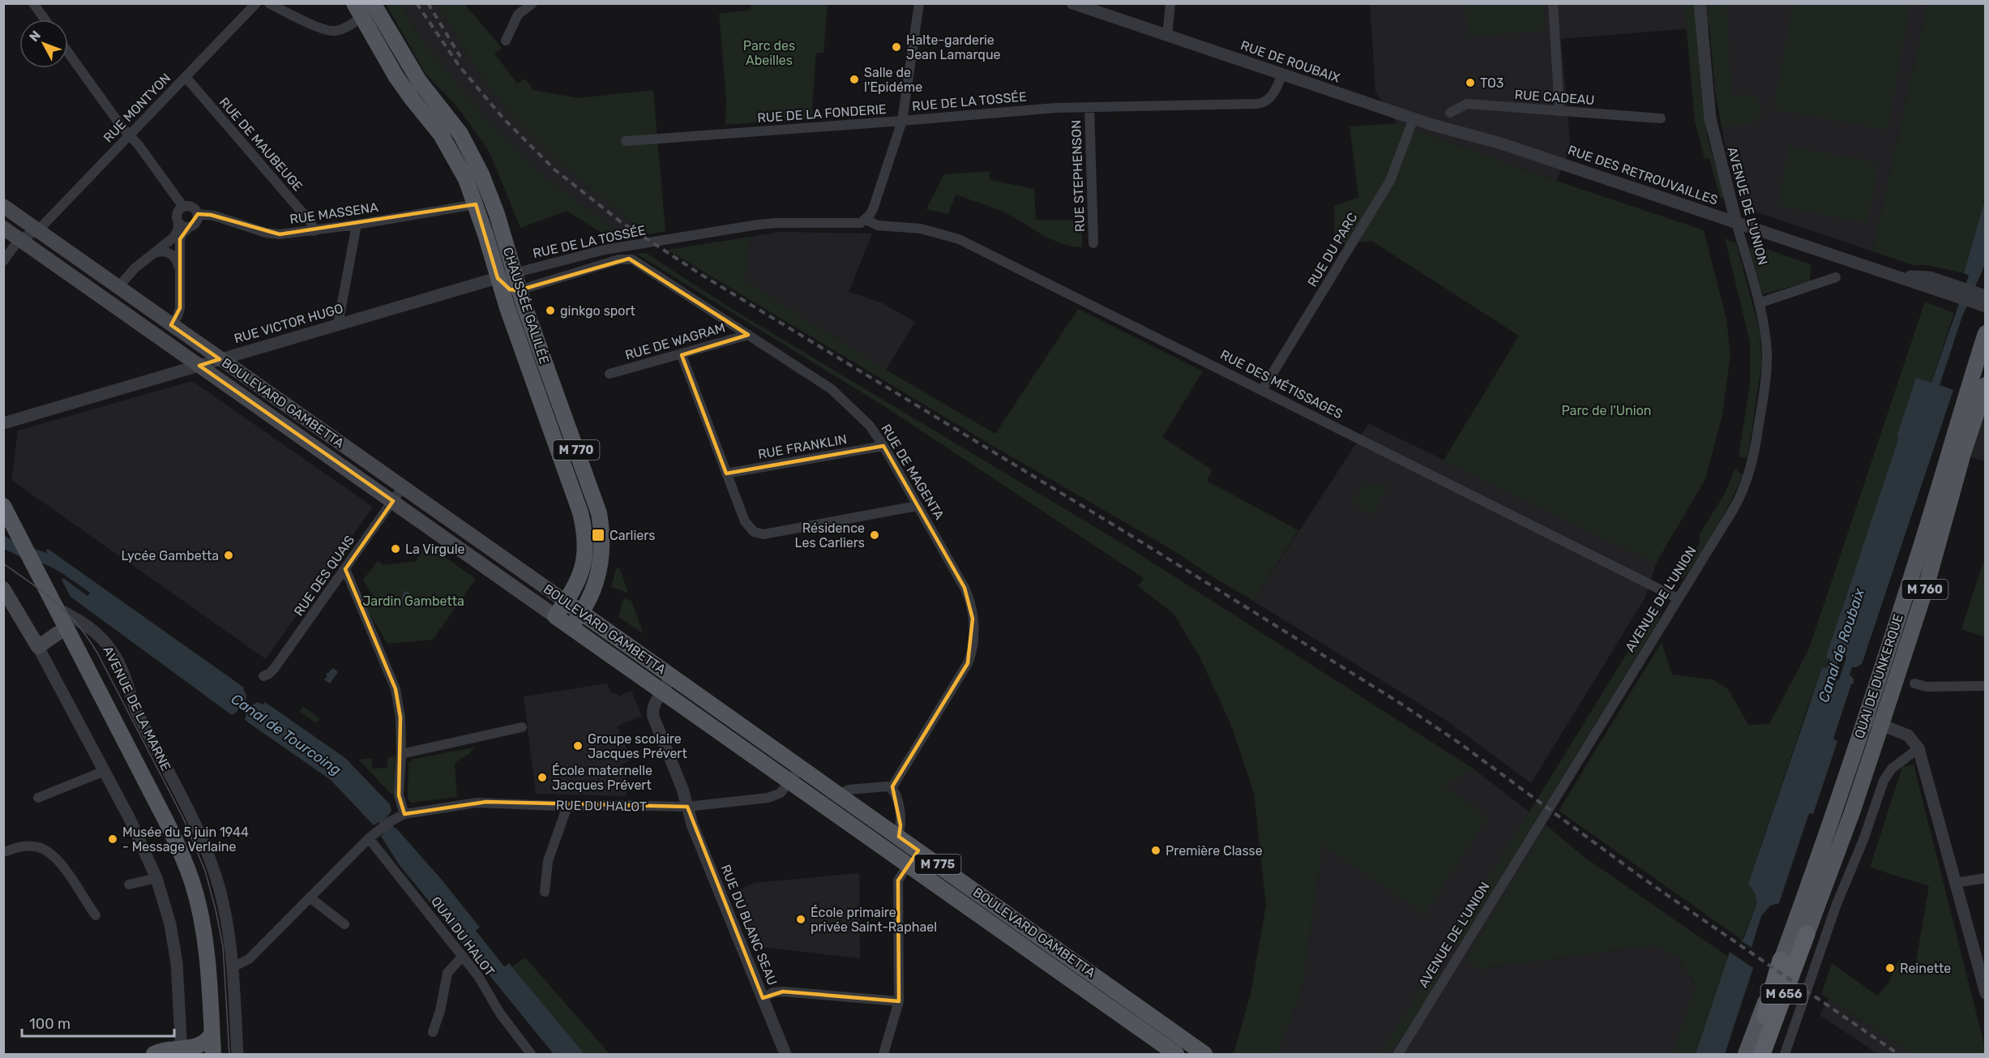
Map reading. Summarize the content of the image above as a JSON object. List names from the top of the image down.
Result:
{
  "streets": {
    "highway": ["M 656"],
    "main road": [
      "CHAUSSÉE GALILÉE",
      "BOULEVARD GAMBETTA",
      "M 770",
      "M 760",
      "QUAI DE DUNKERQUE",
      "M 775"
    ],
    "street": [
      "RUE DE ROUBAIX",
      "RUE CADEAU",
      "RUE DE LA TOSSÉE",
      "RUE MONTYON",
      "RUE DE LA FONDERIE",
      "RUE DE MAUBEUGE",
      "RUE DES RETROUVAILLES",
      "RUE STEPHENSON",
      "AVENUE DE L'UNION",
      "RUE MASSENA",
      "RUE DU PARC",
      "RUE VICTOR HUGO",
      "RUE DE WAGRAM",
      "RUE DES MÉTISSAGES",
      "RUE FRANKLIN",
      "RUE DE MAGENTA",
      "RUE DES QUAIS",
      "AVENUE DE LA MARNE",
      "RUE DU HALOT",
      "RUE DU BLANC SEAU",
      "QUAI DU HALOT"
    ]
  },
  "crossings": [
    ["RUE DE ROUBAIX", "RUE DE LA TOSSÉE"],
    ["RUE DE ROUBAIX", "RUE DES RETROUVAILLES"],
    ["RUE DE ROUBAIX", "RUE DU PARC"],
    ["RUE DE LA TOSSÉE", "RUE DE LA FONDERIE"],
    ["RUE DE LA TOSSÉE", "RUE STEPHENSON"],
    ["RUE DE LA TOSSÉE", "CHAUSSÉE GALILÉE"],
    ["RUE DE LA TOSSÉE", "RUE VICTOR HUGO"],
    ["RUE DE LA TOSSÉE", "RUE DES MÉTISSAGES"],
    ["RUE MONTYON", "RUE DE MAUBEUGE"],
    ["RUE MONTYON", "BOULEVARD GAMBETTA"],
    ["RUE DE MAUBEUGE", "RUE MASSENA"],
    ["RUE DES RETROUVAILLES", "AVENUE DE L'UNION"],
    ["AVENUE DE L'UNION", "RUE DES MÉTISSAGES"],
    ["RUE MASSENA", "CHAUSSÉE GALILÉE"],
    ["RUE DU PARC", "RUE DES MÉTISSAGES"],
    ["CHAUSSÉE GALILÉE", "RUE VICTOR HUGO"],
    ["CHAUSSÉE GALILÉE", "BOULEVARD GAMBETTA"],
    ["CHAUSSÉE GALILÉE", "RUE DE MAGENTA"],
    ["RUE VICTOR HUGO", "BOULEVARD GAMBETTA"],
    ["RUE DE WAGRAM", "RUE DE MAGENTA"],
    ["BOULEVARD GAMBETTA", "RUE DES QUAIS"],
    ["BOULEVARD GAMBETTA", "RUE DU HALOT"],
    ["BOULEVARD GAMBETTA", "RUE DU BLANC SEAU"],
    ["RUE FRANKLIN", "RUE DE MAGENTA"],
    ["M 760", "QUAI DE DUNKERQUE"],
    ["M 760", "M 656"],
    ["QUAI DE DUNKERQUE", "M 656"],
    ["RUE DU HALOT", "RUE DU BLANC SEAU"],
    ["RUE DU HALOT", "QUAI DU HALOT"]
  ],
  "water": ["Canal de Roubaix", "Canal de Tourcoing"],
  "parks": ["Parc des Abeilles", "Parc de l'Union", "Jardin Gambetta"],
  "places": {
    "other": [
      "Halte-garderie Jean Lamarque",
      "Salle de l'Epidéme",
      "TO3",
      "ginkgo sport",
      "Résidence Les Carliers",
      "La Virgule",
      "Lycée Gambetta",
      "Groupe scolaire Jacques Prévert",
      "École maternelle Jacques Prévert",
      "Musée du 5 juin 1944 - Message Verlaine",
      "Première Classe",
      "École primaire privée Saint-Raphael",
      "Reinette"
    ],
    "transit": ["Carliers"]
  },
  "scale_bar": "100 m",
  "north": "top left"
}
